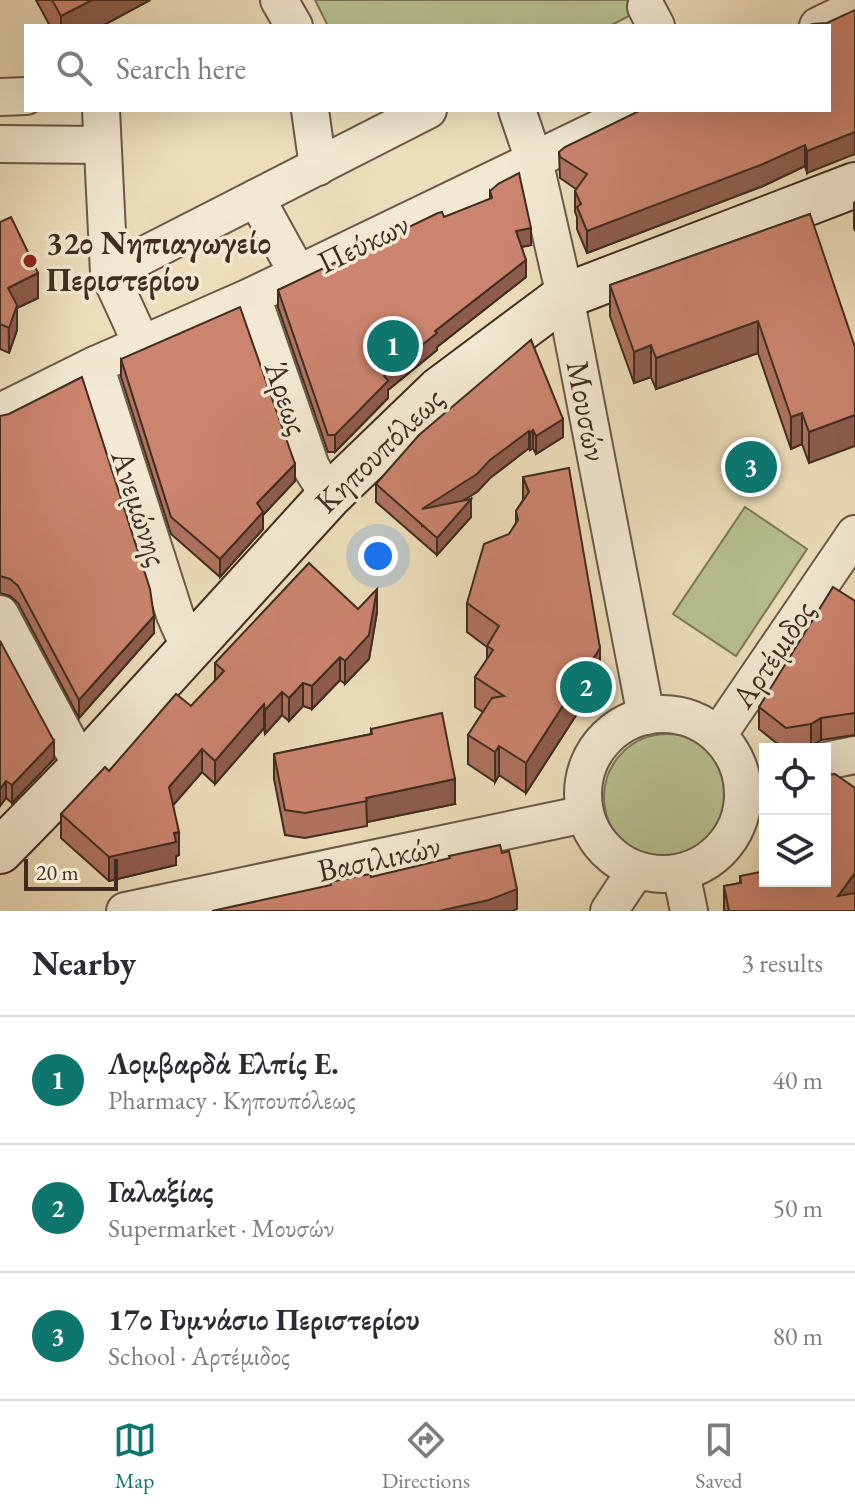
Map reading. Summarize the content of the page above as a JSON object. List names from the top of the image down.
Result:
{
  "streets": {
    "street": [
      "Πεύκων",
      "Άρεως",
      "Μουσών",
      "Κηπουπόλεως",
      "Ανεμώνης",
      "Αρτέμιδος",
      "Βασιλικών"
    ]
  },
  "crossings": [
    ["Πεύκων", "Άρεως"],
    ["Πεύκων", "Μουσών"],
    ["Πεύκων", "Ανεμώνης"],
    ["Άρεως", "Κηπουπόλεως"],
    ["Μουσών", "Κηπουπόλεως"],
    ["Μουσών", "Αρτέμιδος"],
    ["Μουσών", "Βασιλικών"],
    ["Κηπουπόλεως", "Ανεμώνης"],
    ["Αρτέμιδος", "Βασιλικών"]
  ],
  "places": ["32ο Νηπιαγωγείο Περιστερίου"],
  "scale_bar": "20 m",
  "page": {
    "search": "Search here",
    "pins": ["1", "3", "2"],
    "scale": "20 m",
    "heading": ["Nearby", "3 results"],
    "list": [
      {
        "mark": "1",
        "name": "Λομβαρδά Ελπίς Ε.",
        "note": "Pharmacy · Κηπουπόλεως",
        "value": "40 m"
      },
      {
        "mark": "2",
        "name": "Γαλαξίας",
        "note": "Supermarket · Μουσών",
        "value": "50 m"
      },
      {
        "mark": "3",
        "name": "17ο Γυμνάσιο Περιστερίου",
        "note": "School · Αρτέμιδος",
        "value": "80 m"
      }
    ],
    "nav": ["Map", "Directions", "Saved"]
  }
}
